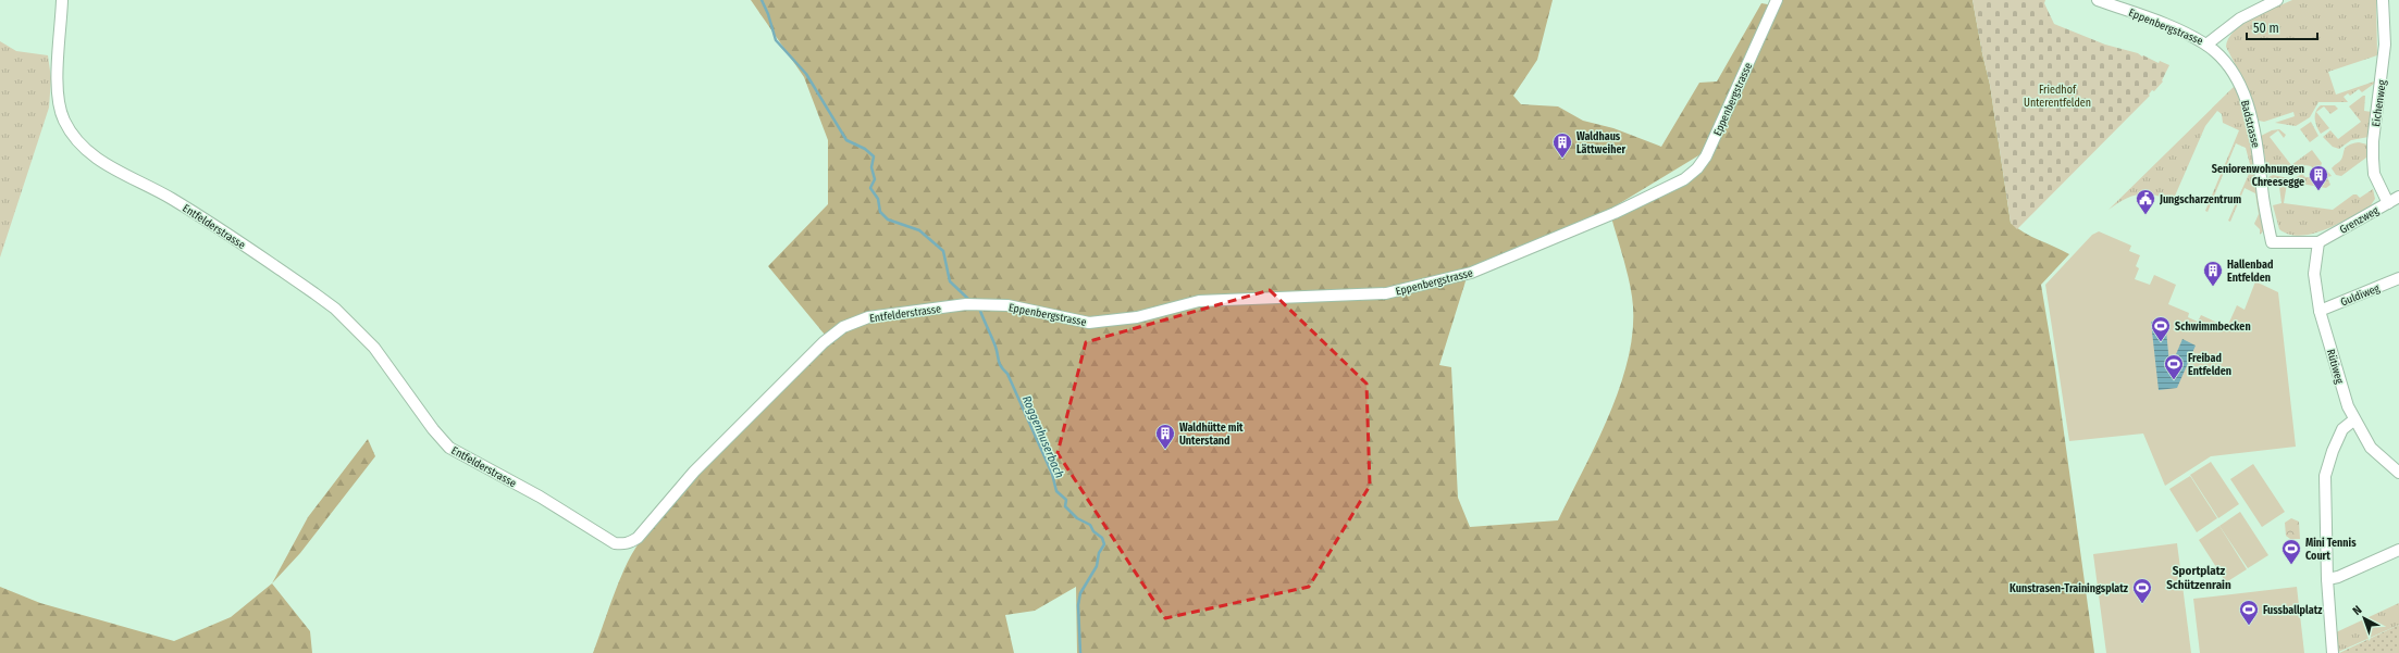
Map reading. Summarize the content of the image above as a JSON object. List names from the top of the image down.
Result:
{
  "streets": {
    "street": [
      "Eppenbergstrasse",
      "Eichenweg",
      "Badstrasse",
      "Grenzweg",
      "Entfelderstrasse",
      "Guldiweg",
      "Rütiweg"
    ]
  },
  "crossings": [
    ["Eppenbergstrasse", "Badstrasse"],
    ["Eppenbergstrasse", "Entfelderstrasse"],
    ["Eichenweg", "Grenzweg"],
    ["Badstrasse", "Grenzweg"],
    ["Badstrasse", "Rütiweg"],
    ["Grenzweg", "Rütiweg"],
    ["Guldiweg", "Rütiweg"]
  ],
  "districts": ["Sportplatz Schützenrain"],
  "water": ["Roggenhuserbach"],
  "parks": ["Friedhof Unterentfelden"],
  "places": {
    "building": [
      "Waldhaus Lättweiher",
      "Seniorenwohnungen Chreesegge",
      "Hallenbad Entfelden",
      "Waldhütte mit Unterstand"
    ],
    "public building": ["Jungscharzentrum"],
    "sports": [
      "Schwimmbecken",
      "Freibad Entfelden",
      "Mini Tennis Court",
      "Kunstrasen-Trainingsplatz",
      "Fussballplatz"
    ]
  },
  "scale_bar": "50 m",
  "north": "top left"
}
